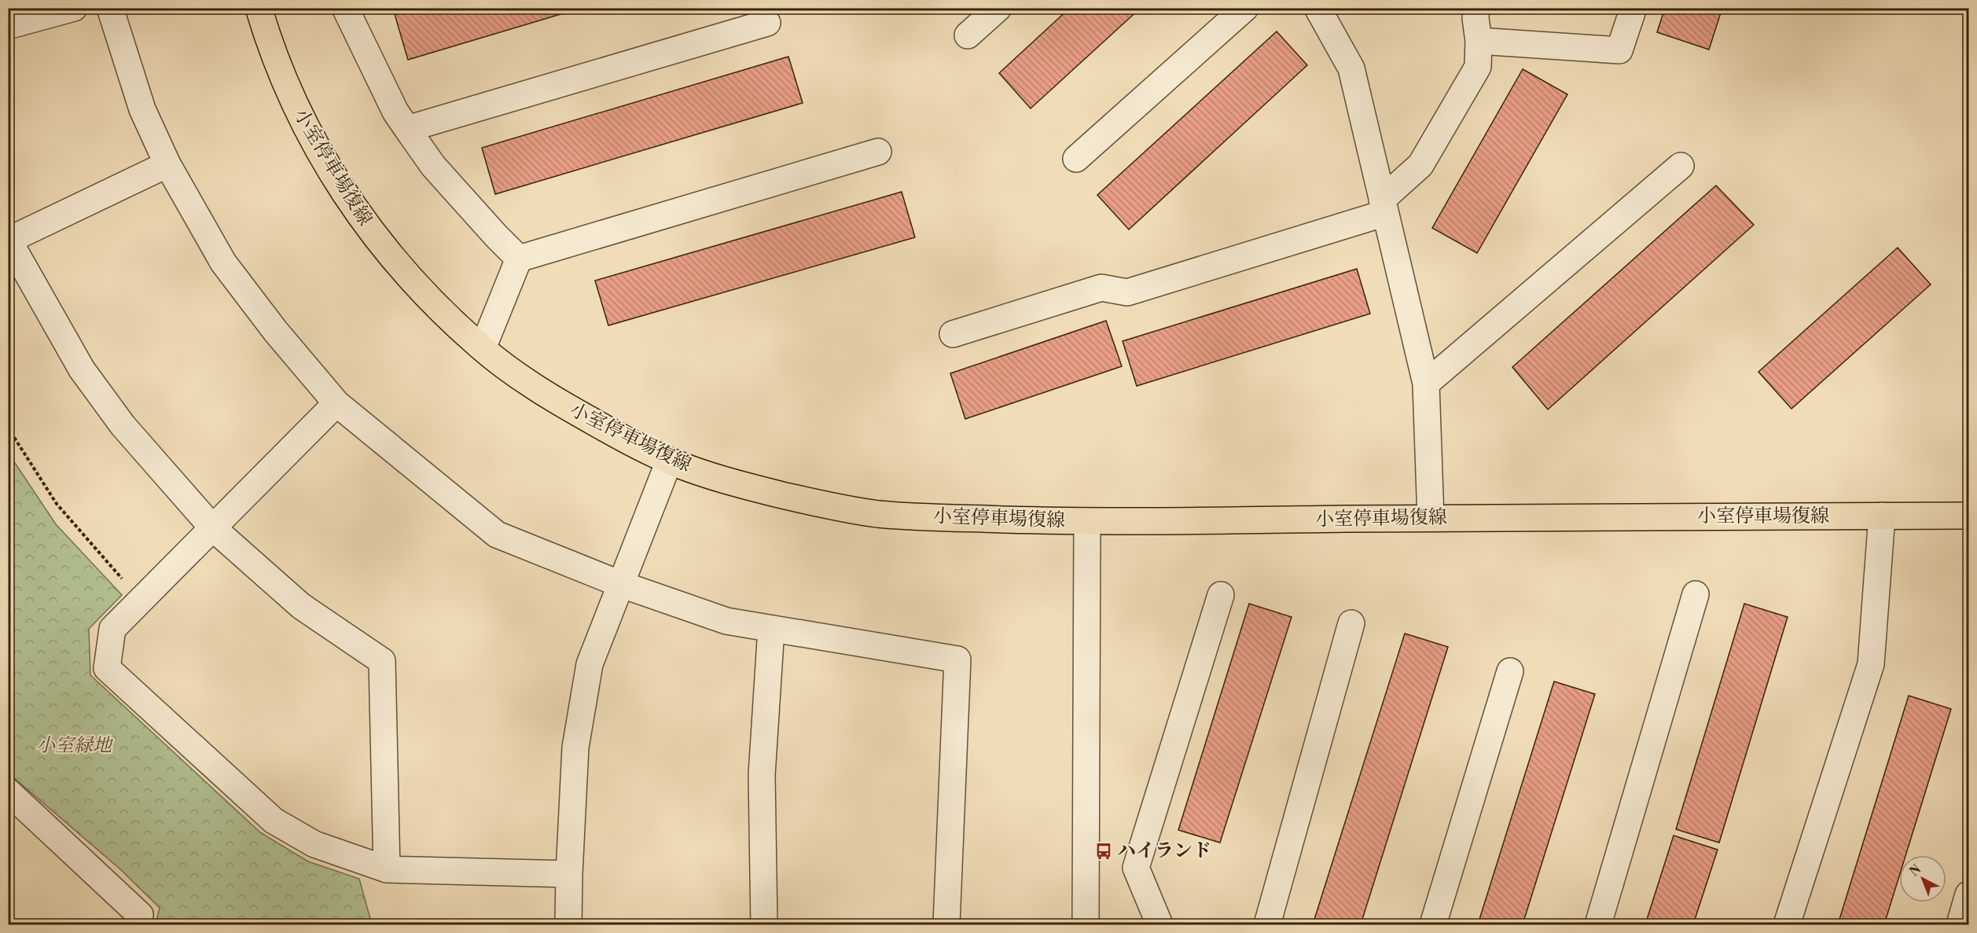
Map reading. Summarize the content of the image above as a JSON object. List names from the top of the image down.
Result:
{
  "streets": {
    "main road": ["小室停車場復線"]
  },
  "parks": ["小室緑地"],
  "places": {
    "bus stop": ["ハイランド"]
  },
  "north": "top left"
}
